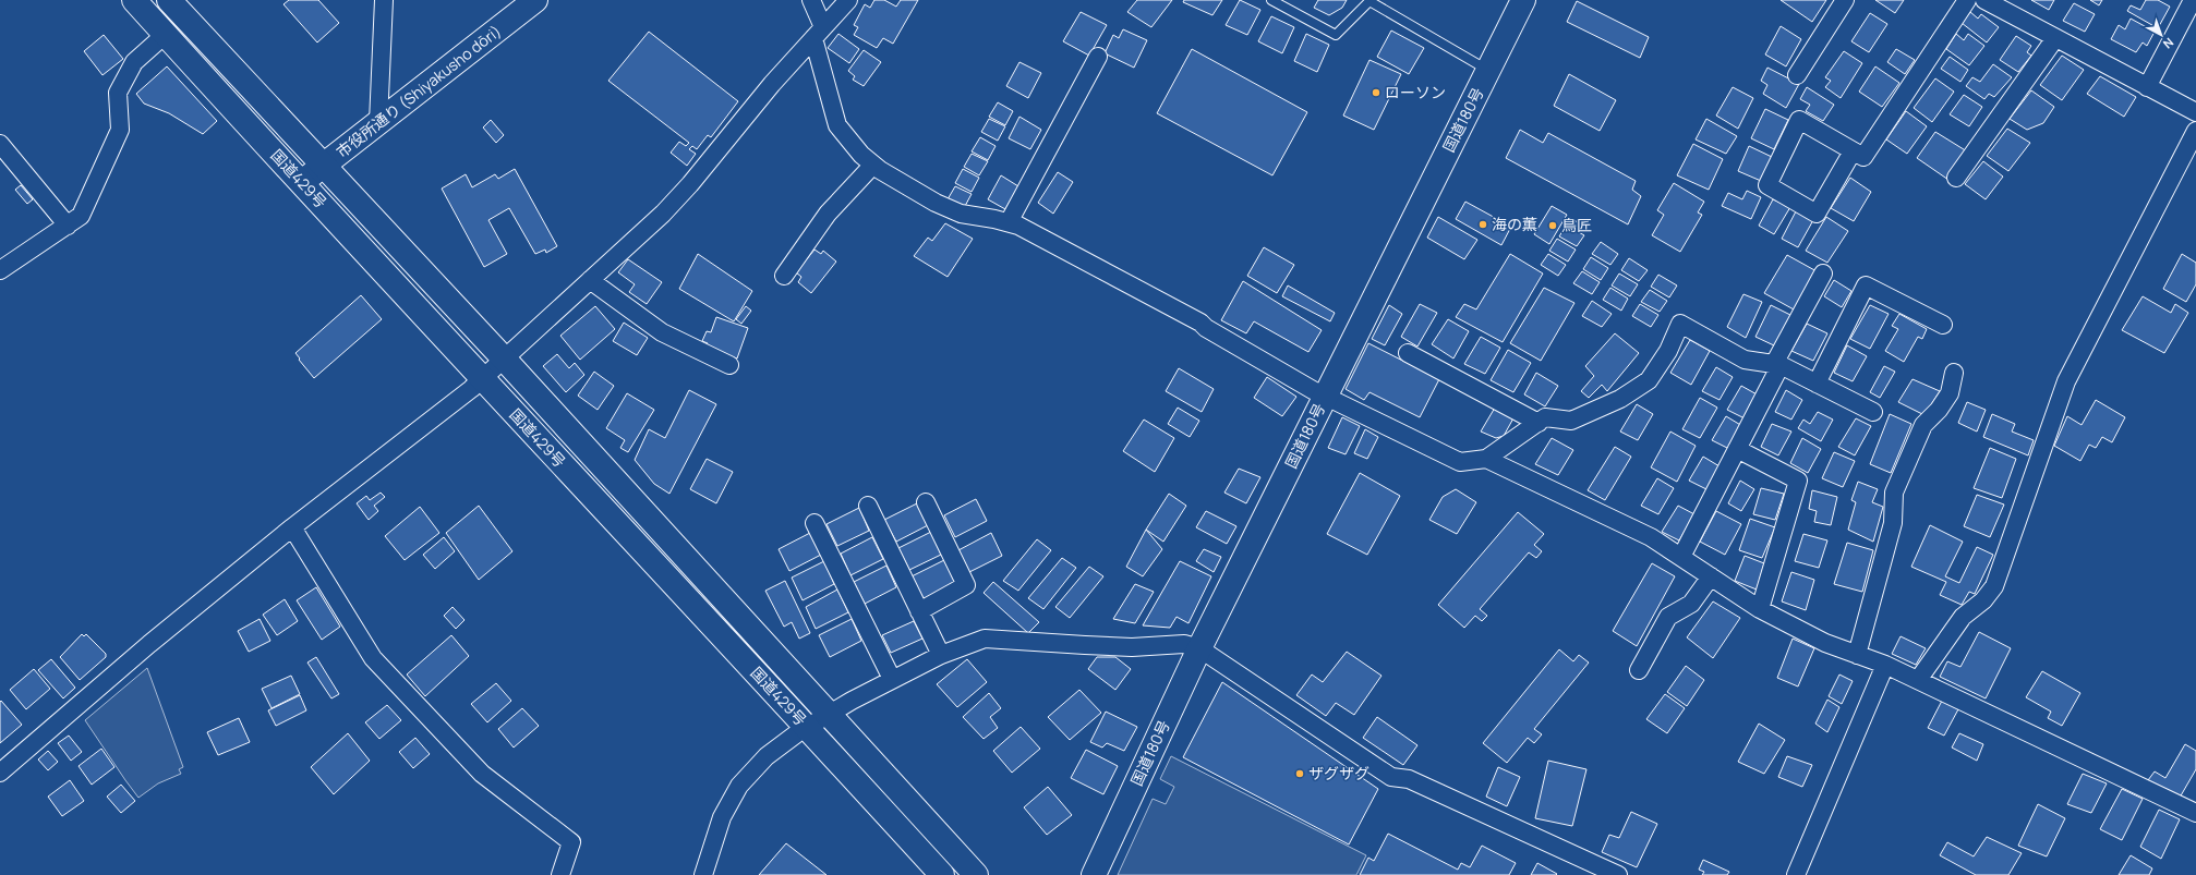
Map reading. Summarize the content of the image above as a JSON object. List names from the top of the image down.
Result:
{
  "streets": {
    "main road": ["市役所通り (Shiyakusho dōri)", "国道180号", "国道429号"]
  },
  "crossings": [
    ["市役所通り (Shiyakusho dōri)", "国道429号"]
  ],
  "places": [
    "ローソン",
    "海の薫",
    "鳥匠",
    "ザグザグ"
  ],
  "north": "bottom right"
}
